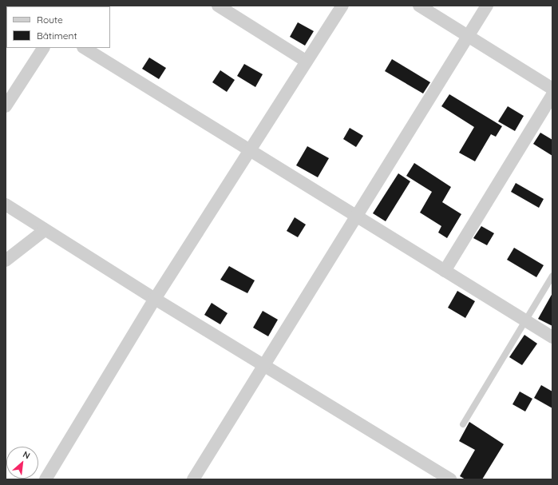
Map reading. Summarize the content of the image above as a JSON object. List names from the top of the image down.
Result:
{
  "legend": ["Route", "Bâtiment"],
  "north": "top right"
}
